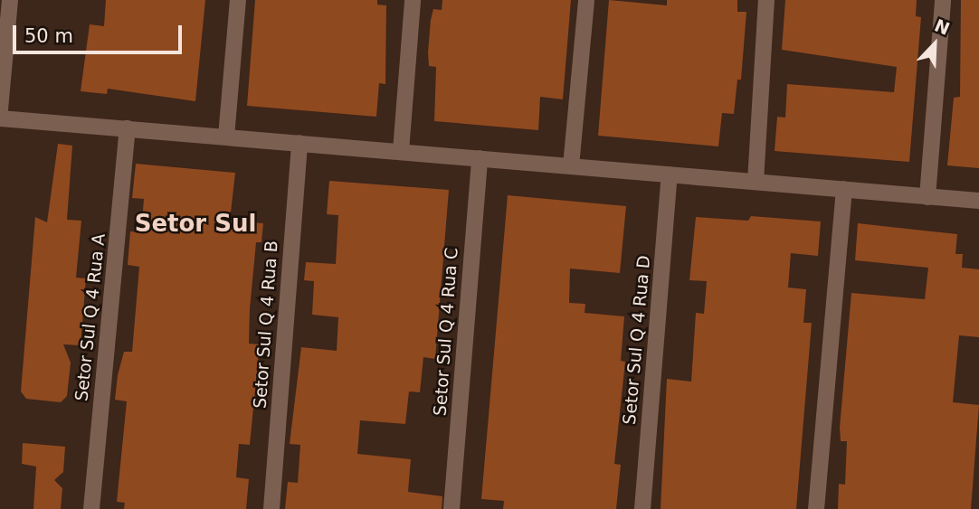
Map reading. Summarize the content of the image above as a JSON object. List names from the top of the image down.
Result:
{
  "streets": {
    "street": [
      "Setor Sul Q 4 Rua A",
      "Setor Sul Q 4 Rua B",
      "Setor Sul Q 4 Rua C",
      "Setor Sul Q 4 Rua D"
    ]
  },
  "districts": ["Setor Sul"],
  "scale_bar": "50 m",
  "north": "top right"
}
